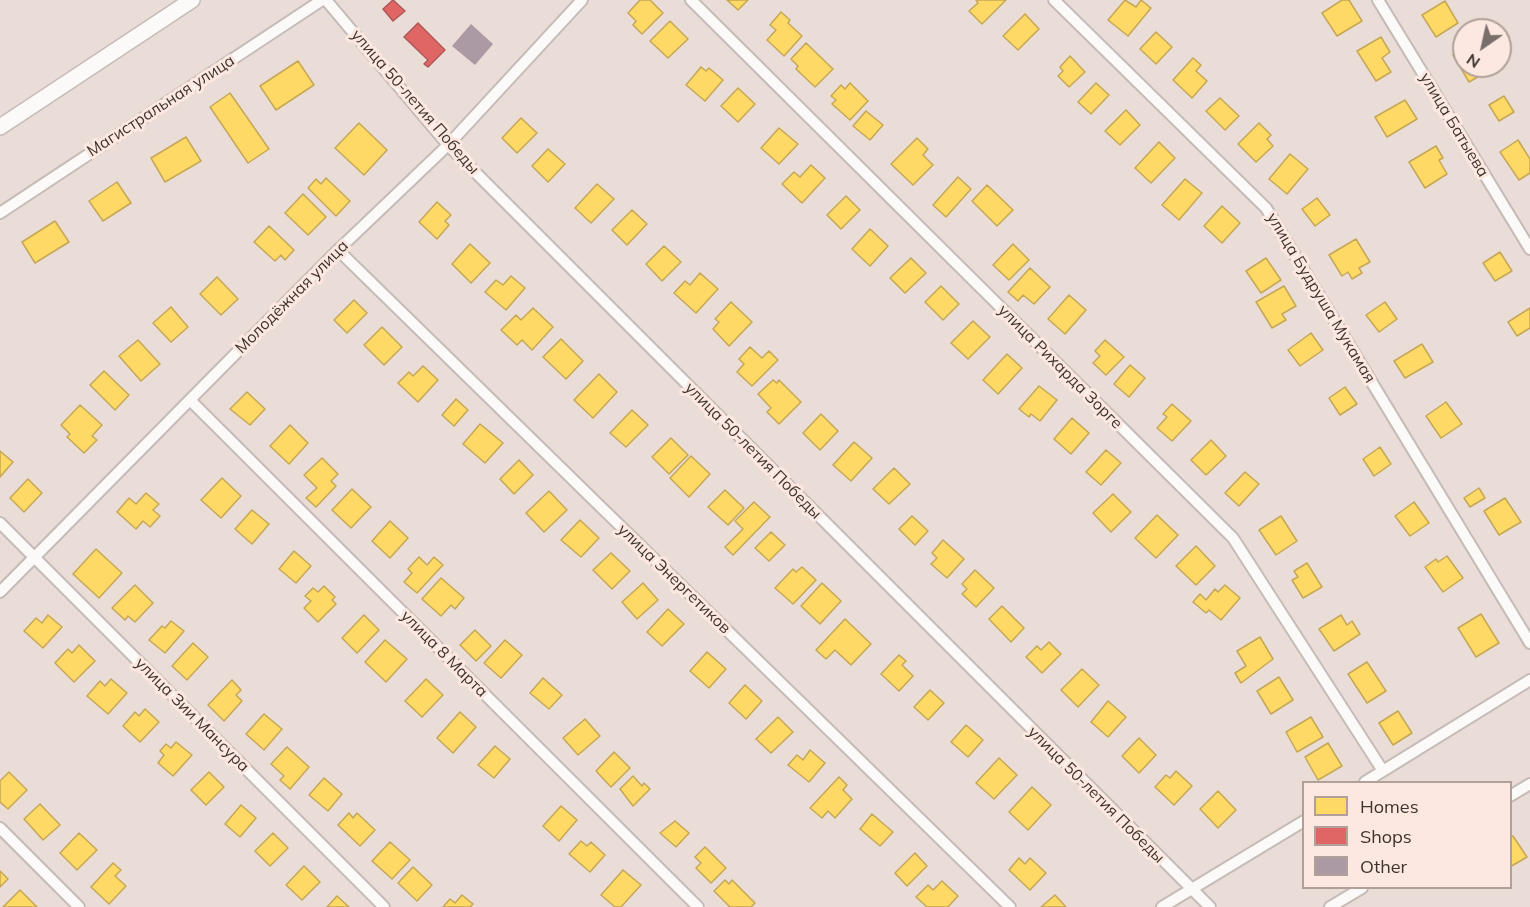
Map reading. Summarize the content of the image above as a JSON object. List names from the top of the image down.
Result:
{
  "streets": {
    "street": [
      "улица 50-летия Победы",
      "Магистральная улица",
      "улица Батыева",
      "Молодёжная улица",
      "улица Будруша Мукамая",
      "улица Рихарда Зорге",
      "улица Энергетиков",
      "улица 8 Марта",
      "улица Зии Мансура"
    ]
  },
  "crossings": [
    ["улица 50-летия Победы", "Молодёжная улица"],
    ["Молодёжная улица", "улица Энергетиков"],
    ["Молодёжная улица", "улица 8 Марта"],
    ["Молодёжная улица", "улица Зии Мансура"]
  ],
  "legend": ["Homes", "Shops", "Other"],
  "north": "bottom left"
}
